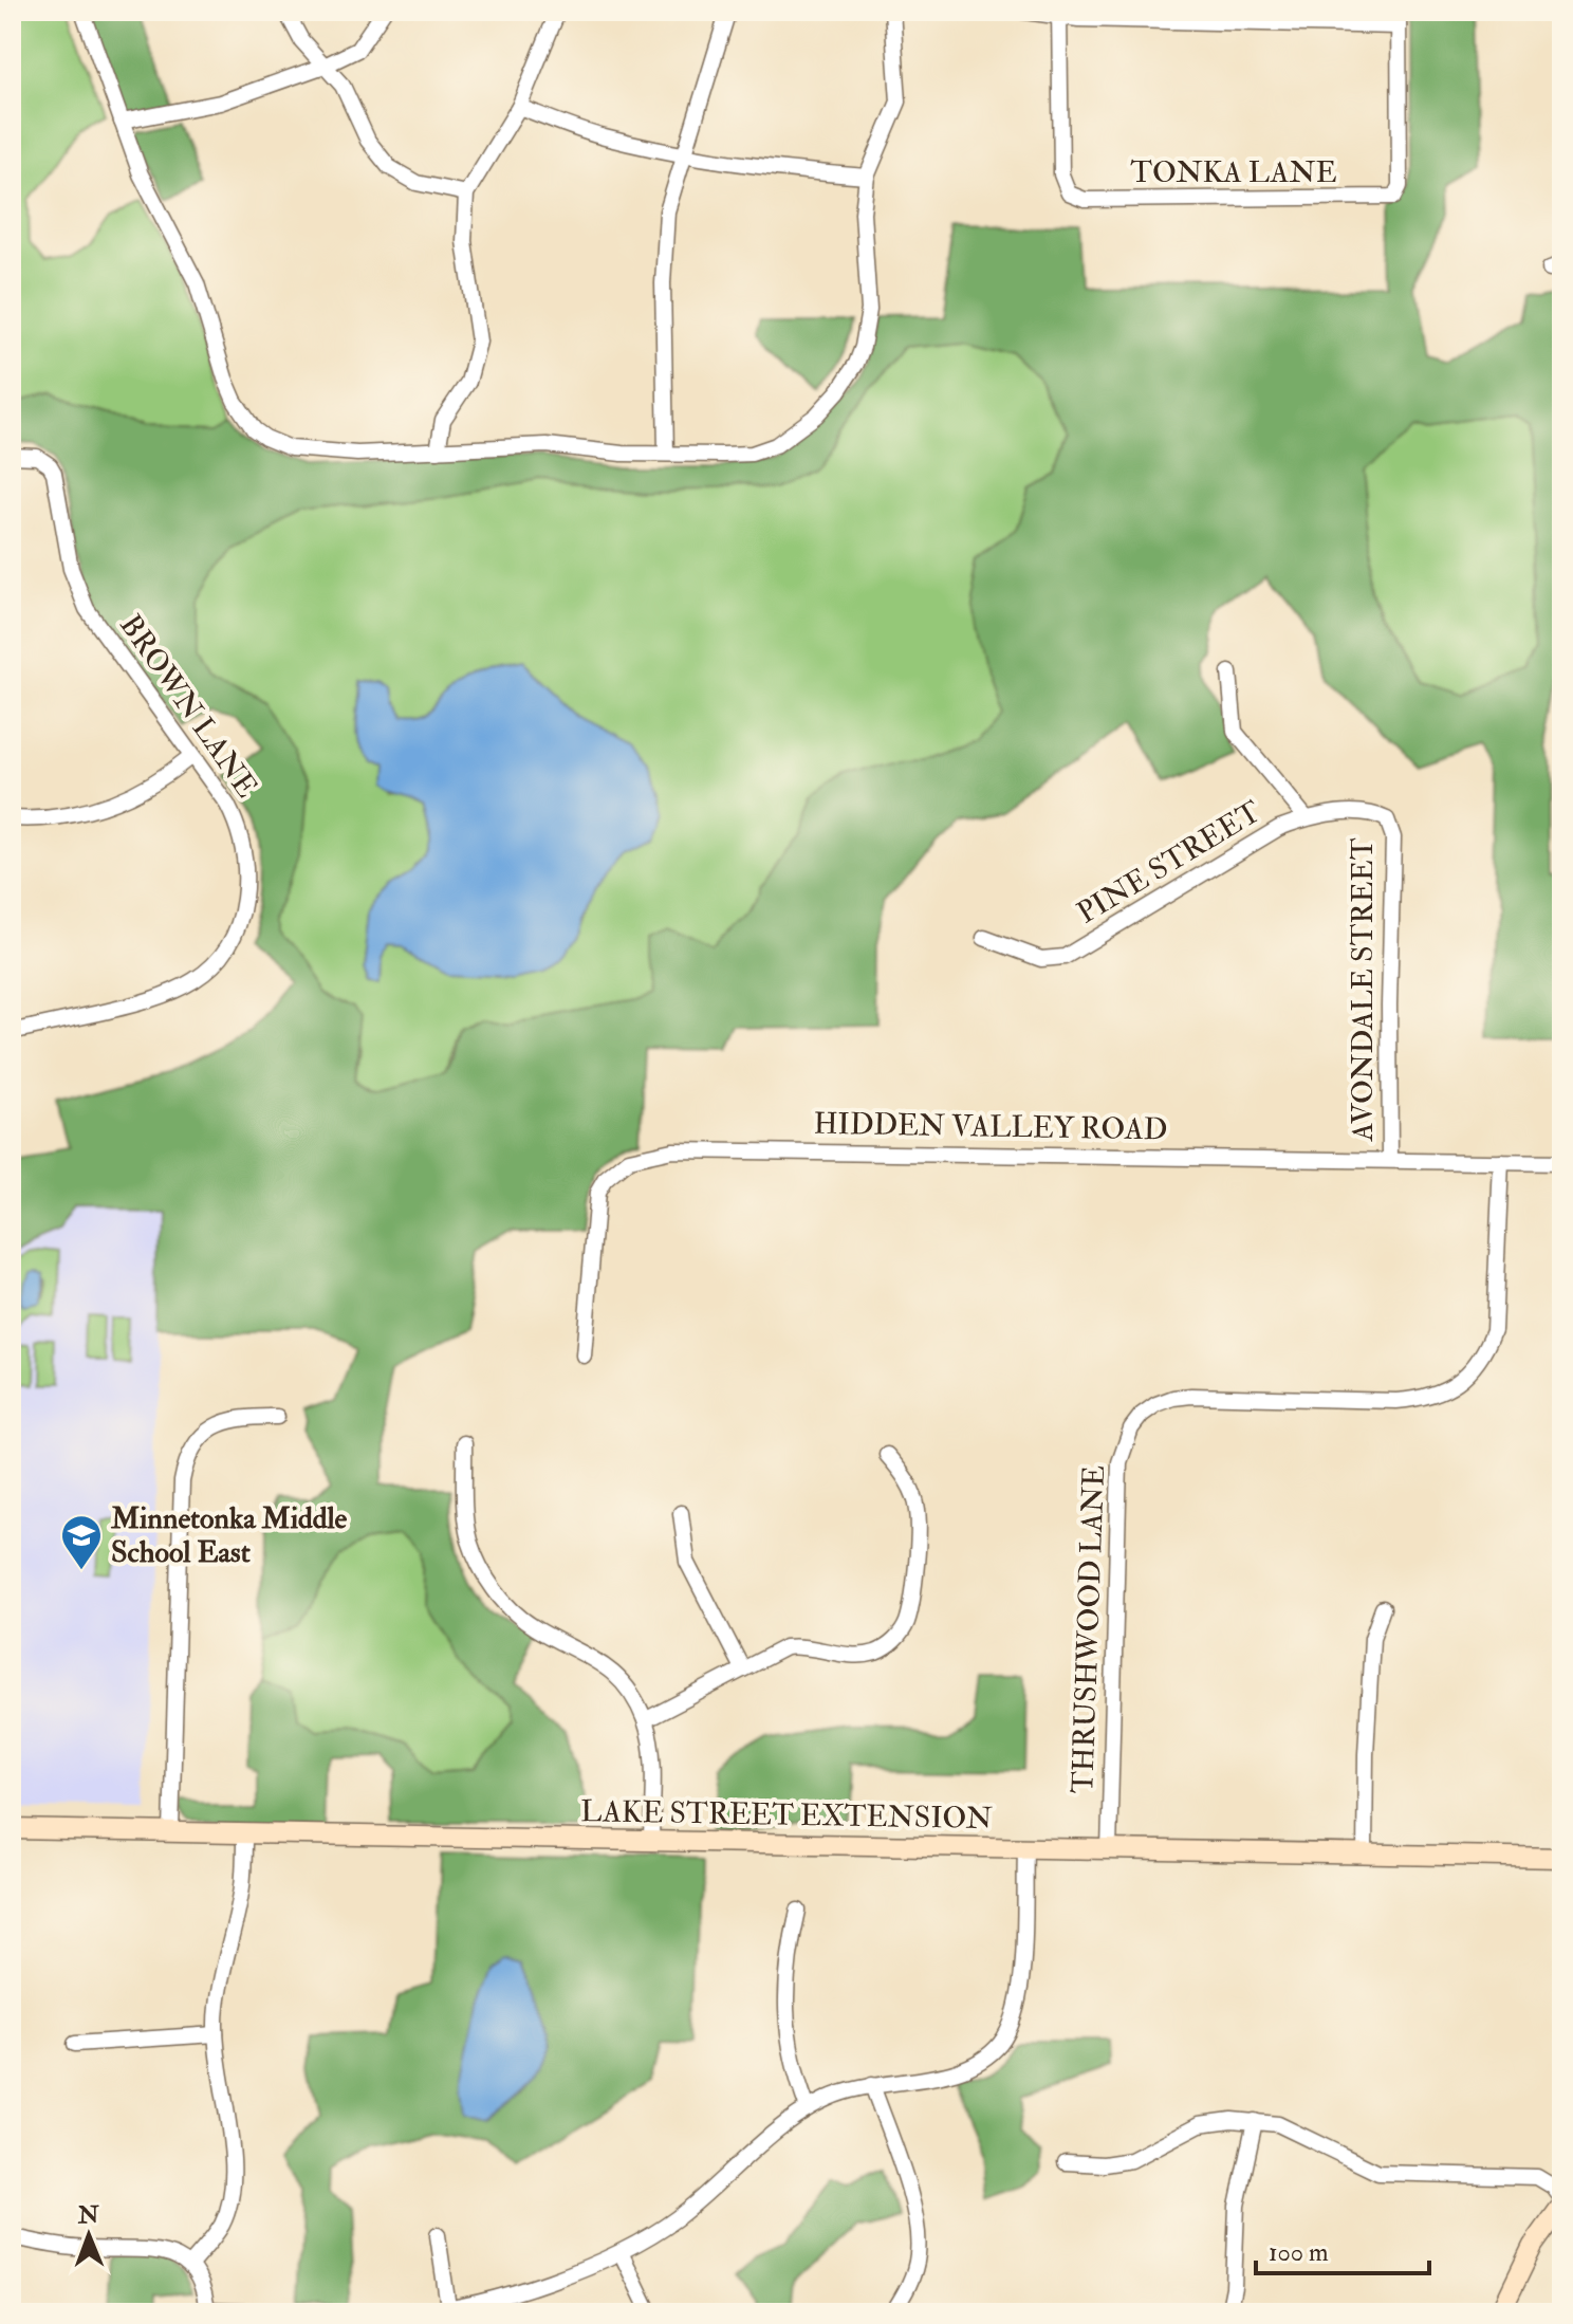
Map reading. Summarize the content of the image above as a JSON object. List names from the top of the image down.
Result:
{
  "streets": {
    "street": [
      "TONKA LANE",
      "BROWN LANE",
      "PINE STREET",
      "AVONDALE STREET",
      "HIDDEN VALLEY ROAD",
      "THRUSHWOOD LANE",
      "LAKE STREET EXTENSION"
    ]
  },
  "crossings": [
    ["PINE STREET", "AVONDALE STREET"],
    ["AVONDALE STREET", "HIDDEN VALLEY ROAD"],
    ["HIDDEN VALLEY ROAD", "THRUSHWOOD LANE"],
    ["THRUSHWOOD LANE", "LAKE STREET EXTENSION"]
  ],
  "places": {
    "school or university": ["Minnetonka Middle School East"]
  },
  "scale_bar": "100 m",
  "north": "top"
}
